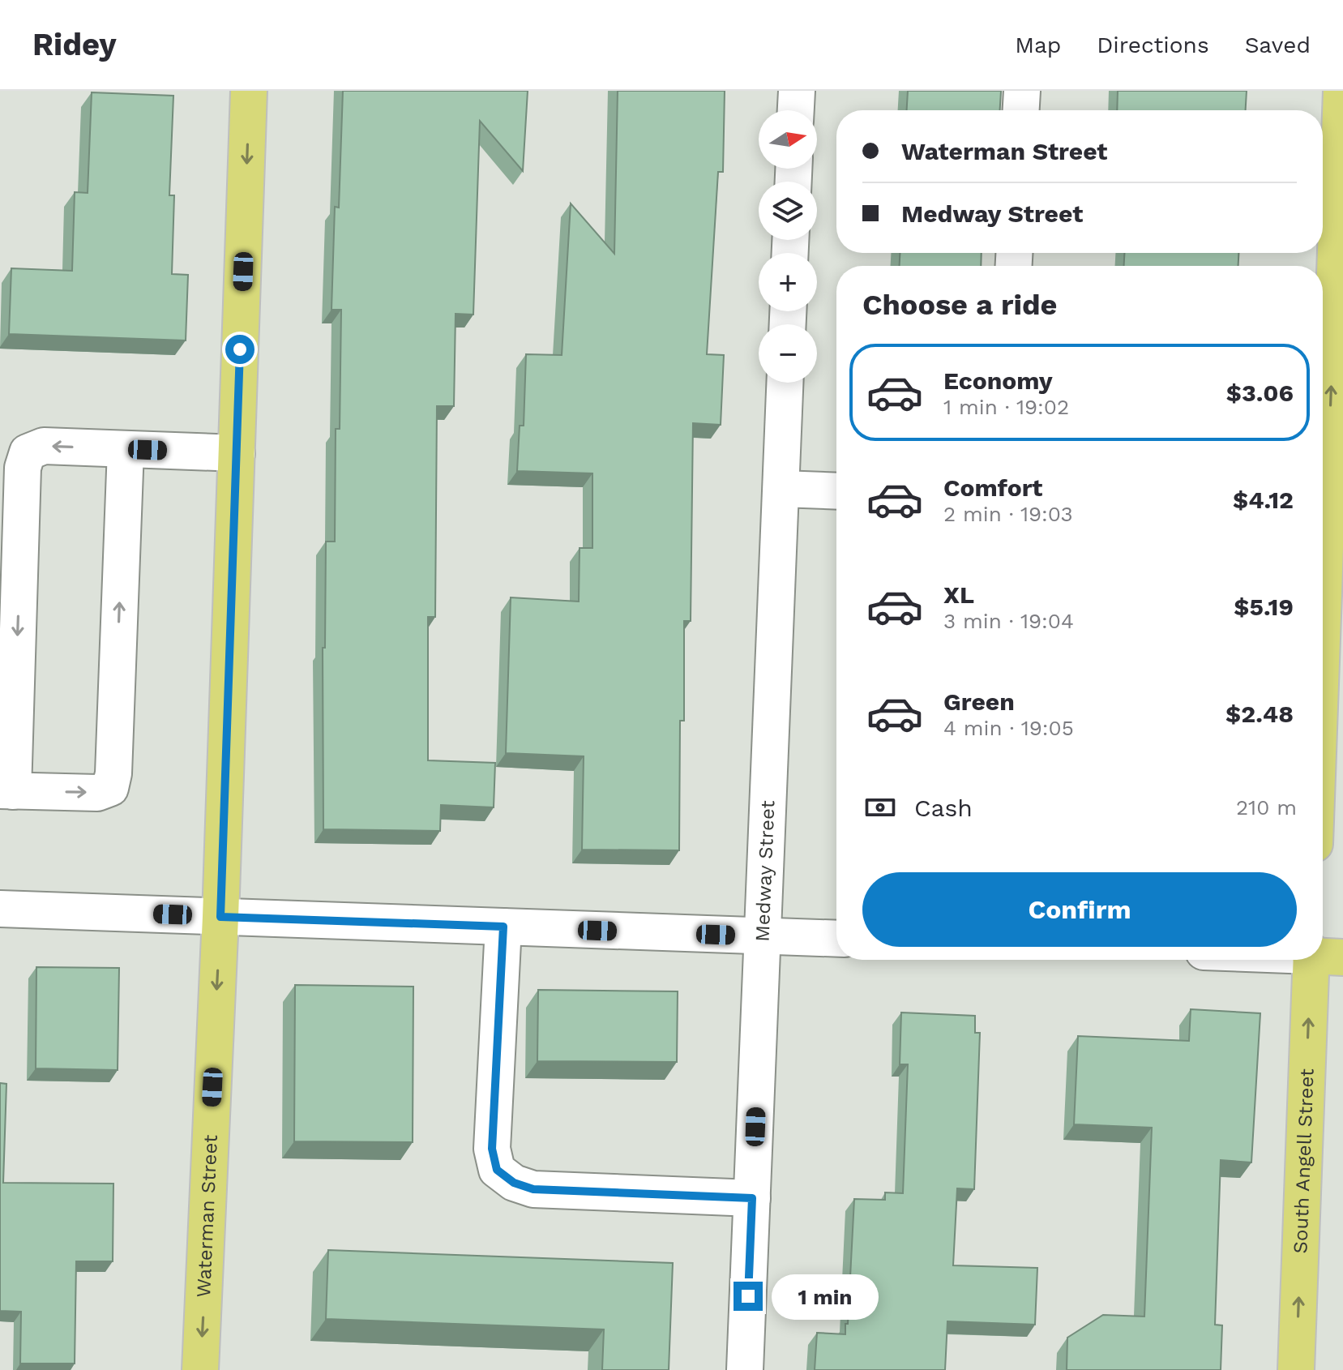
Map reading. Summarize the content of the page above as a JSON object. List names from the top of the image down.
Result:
{
  "streets": {
    "main road": ["South Angell Street", "Waterman Street"],
    "street": ["Medway Street"]
  },
  "one_way": ["South Angell Street", "Waterman Street"],
  "north": "right",
  "page": {
    "header": "Ridey",
    "nav": ["Map", "Directions", "Saved"],
    "map_buttons": ["+", "−"],
    "banner": ["Waterman Street", "Medway Street"],
    "heading": "Choose a ride",
    "list": [
      {
        "name": "Economy",
        "note": "1 min · 19:02",
        "value": "$3.06"
      },
      {
        "name": "Comfort",
        "note": "2 min · 19:03",
        "value": "$4.12"
      },
      {
        "name": "XL",
        "note": "3 min · 19:04",
        "value": "$5.19"
      },
      {
        "name": "Green",
        "note": "4 min · 19:05",
        "value": "$2.48"
      }
    ],
    "pay": ["Cash", "210 m"],
    "buttons": "Confirm",
    "bubble": "1 min"
  }
}
